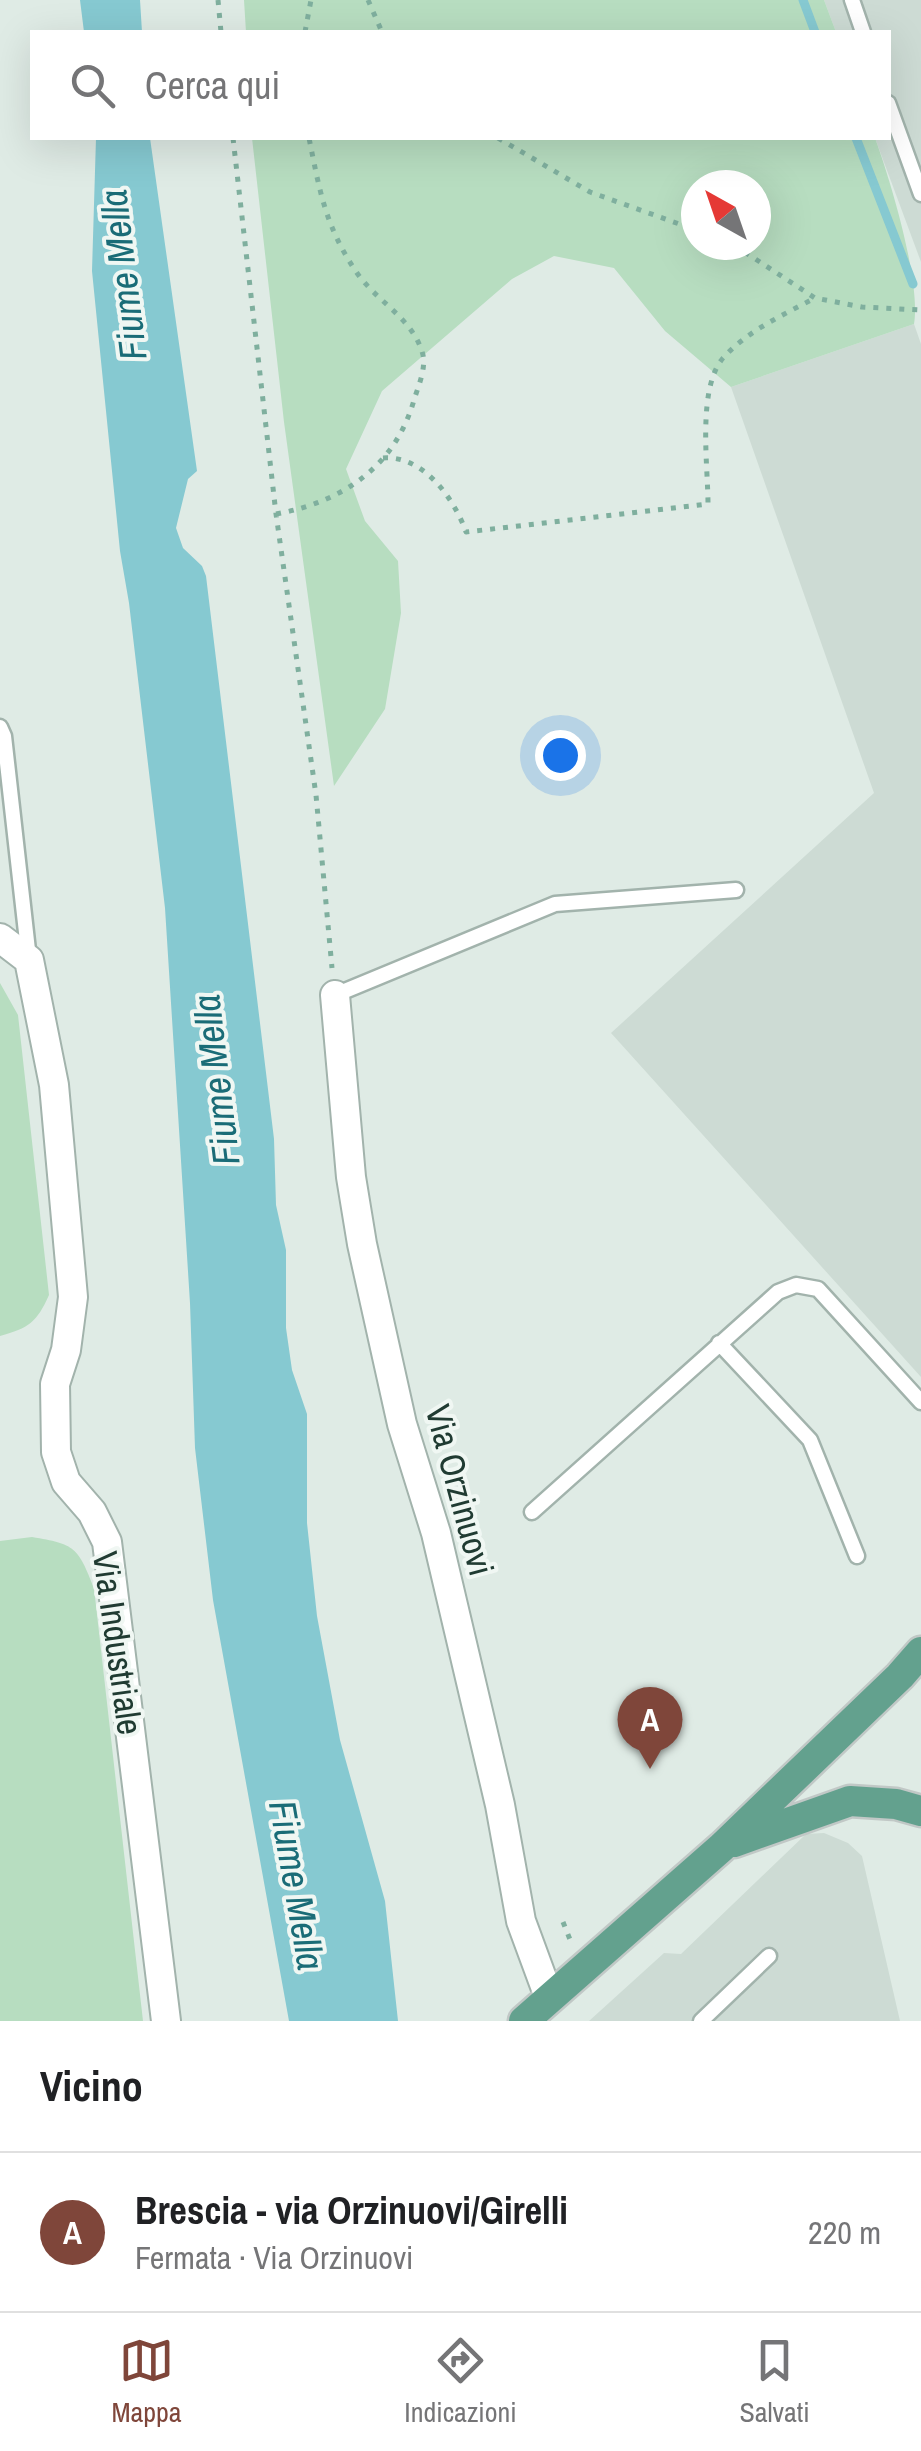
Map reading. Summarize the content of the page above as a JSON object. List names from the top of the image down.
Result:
{
  "streets": {
    "street": ["Via Orzinuovi", "Via Industriale"]
  },
  "water": ["Fiume Mella"],
  "north": "top left",
  "page": {
    "search": "Cerca qui",
    "pins": "A",
    "heading": "Vicino",
    "list": [
      {
        "mark": "A",
        "name": "Brescia - via Orzinuovi/Girelli",
        "note": "Fermata · Via Orzinuovi",
        "value": "220 m"
      }
    ],
    "nav": ["Mappa", "Indicazioni", "Salvati"]
  }
}
